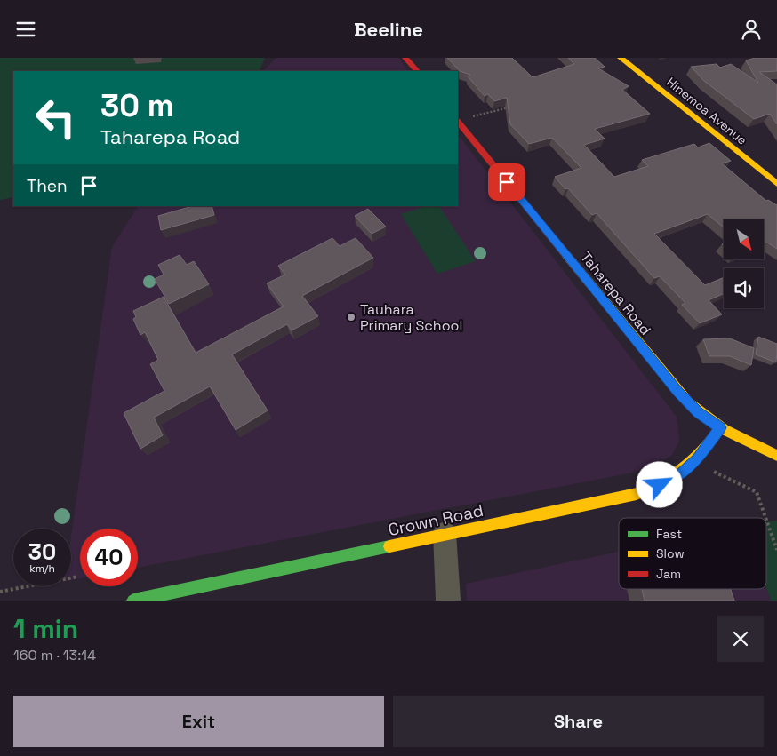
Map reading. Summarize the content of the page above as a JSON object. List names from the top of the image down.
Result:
{
  "streets": {
    "street": ["Hinemoa Avenue", "Taharepa Road", "Crown Road"]
  },
  "crossings": [
    ["Taharepa Road", "Crown Road"]
  ],
  "places": ["Tauhara Primary School"],
  "legend": ["Fast", "Slow", "Jam"],
  "north": "bottom right",
  "page": {
    "header": "Beeline",
    "turn": ["30 m", "Taharepa Road"],
    "then": "Then",
    "speed": "30 km/h",
    "limit": "40",
    "heading": ["1 min", "160 m · 13:14"],
    "buttons": ["Exit", "Share"]
  }
}
